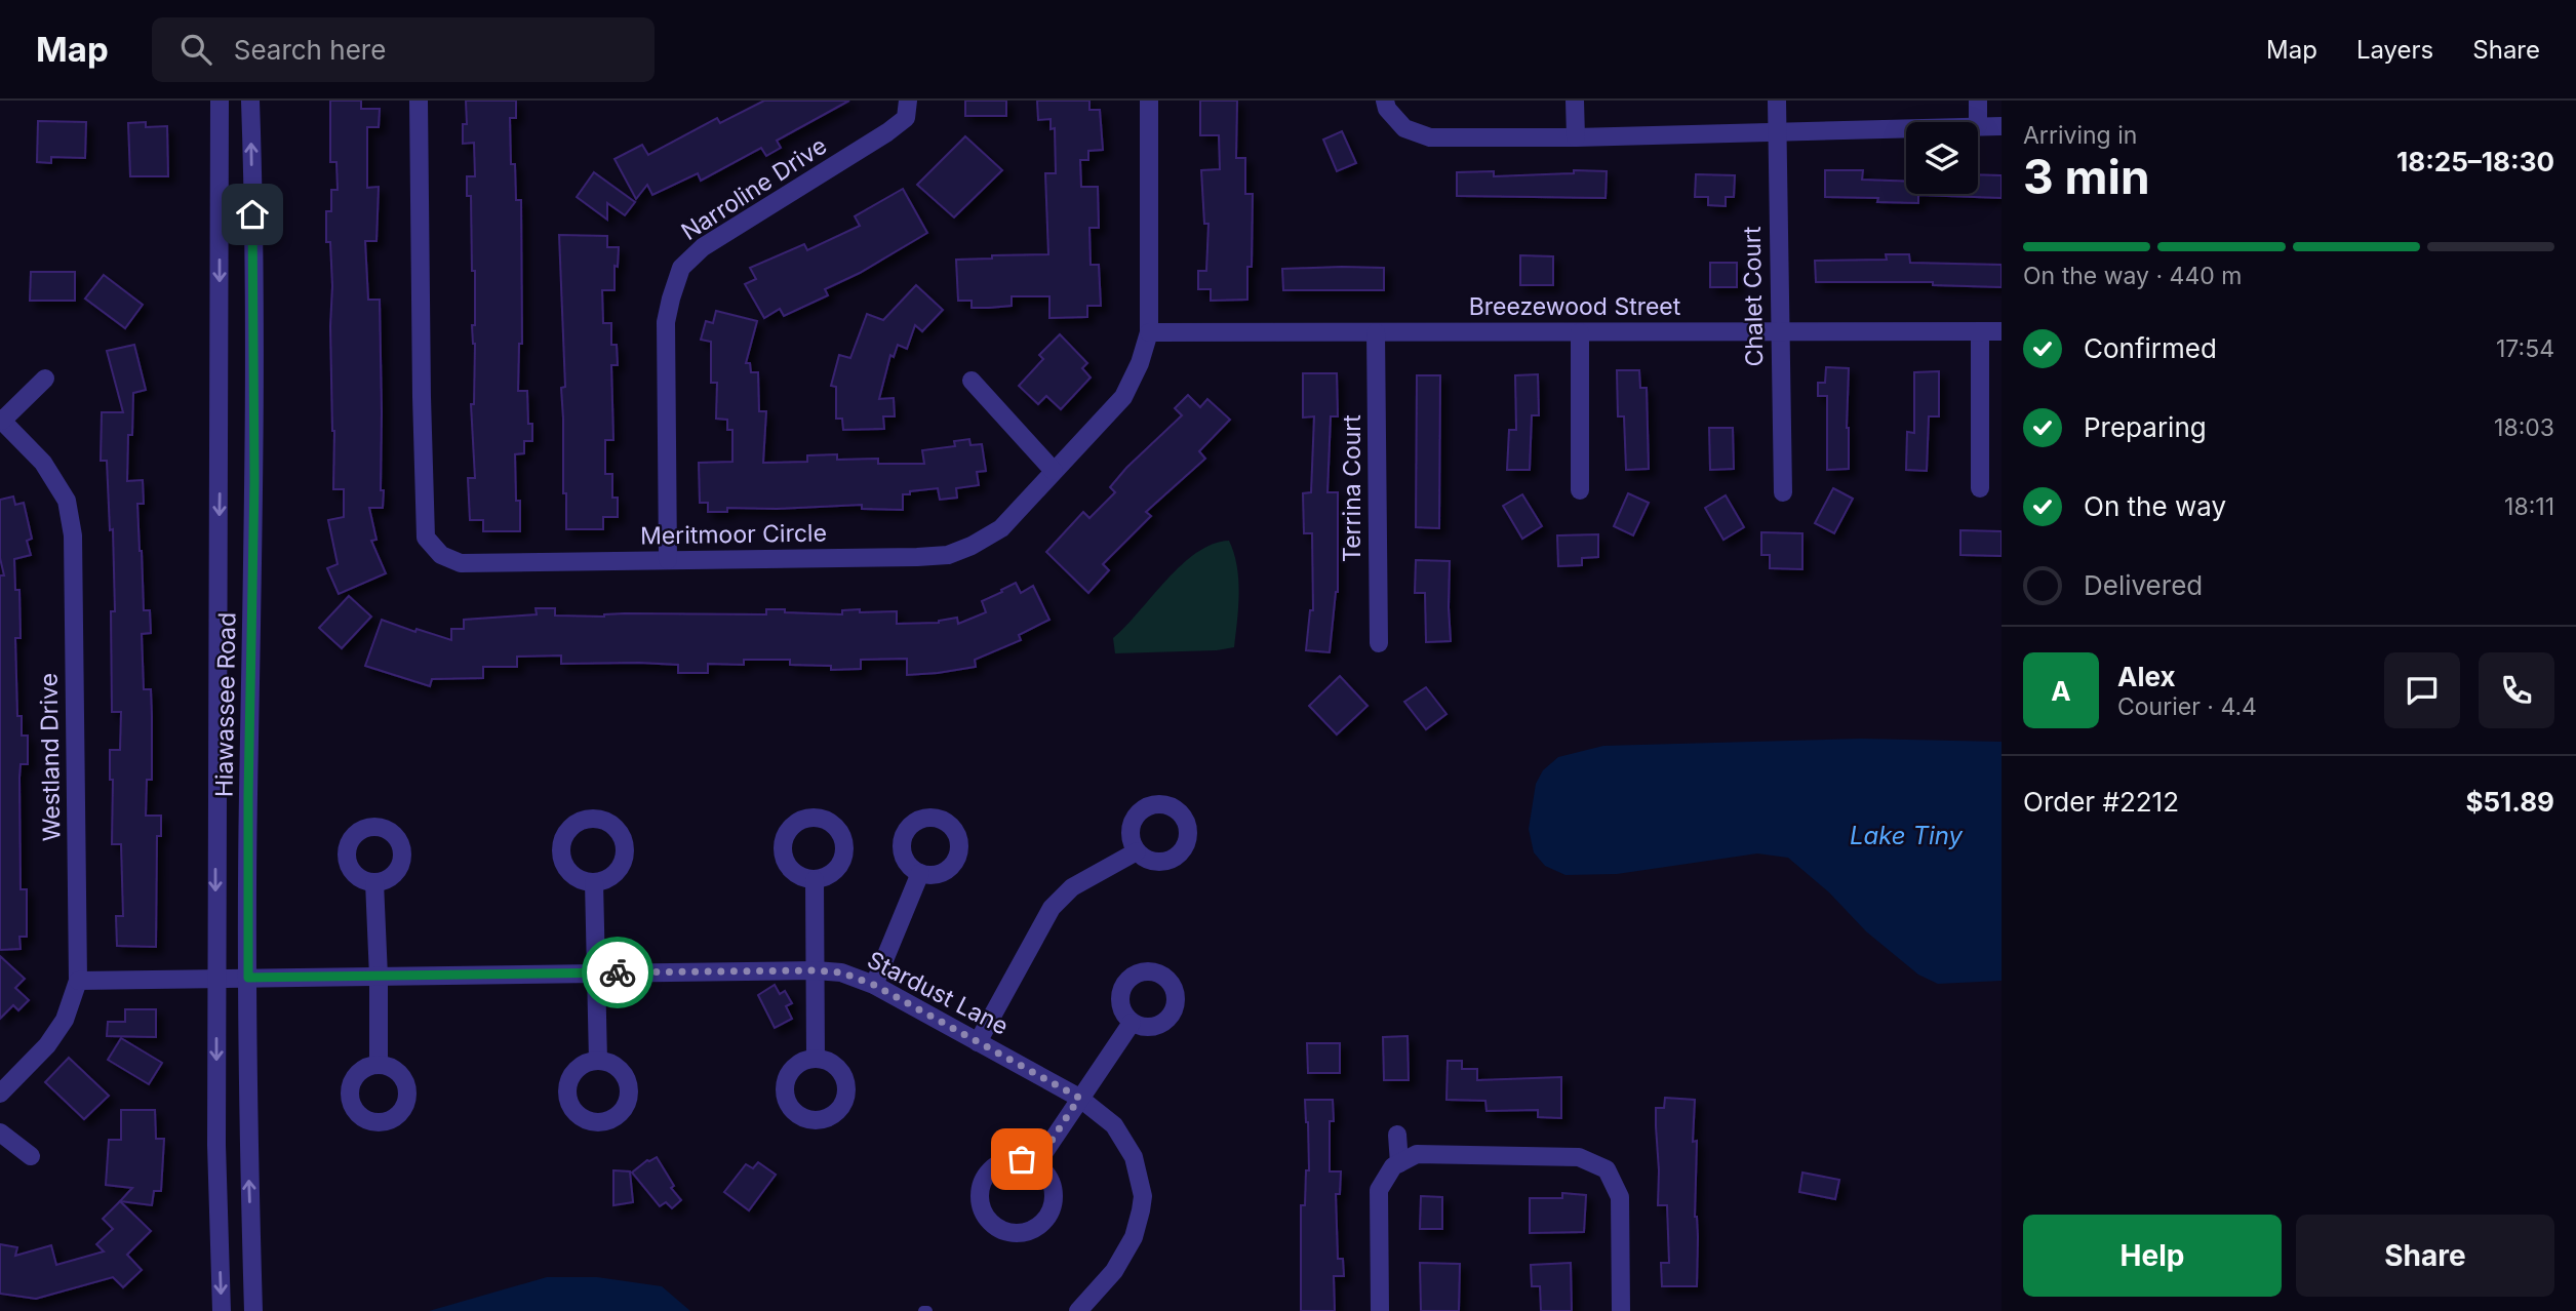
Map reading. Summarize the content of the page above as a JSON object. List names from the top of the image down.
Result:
{
  "streets": {
    "street": [
      "Narroline Drive",
      "Chalet Court",
      "Breezewood Street",
      "Terrina Court",
      "Meritmoor Circle",
      "Hiawassee Road",
      "Westland Drive",
      "Stardust Lane"
    ]
  },
  "crossings": [
    ["Narroline Drive", "Meritmoor Circle"],
    ["Chalet Court", "Breezewood Street"],
    ["Breezewood Street", "Terrina Court"],
    ["Breezewood Street", "Meritmoor Circle"],
    ["Hiawassee Road", "Stardust Lane"],
    ["Westland Drive", "Stardust Lane"]
  ],
  "water": ["Lake Tiny"],
  "page": {
    "header": "Map",
    "search": "Search here",
    "nav": ["Map", "Layers", "Share"],
    "heading": ["3 min", "Arriving in", "18:25–18:30"],
    "panel": [
      "Alex",
      "Courier · 4.4",
      "Order #2212",
      "$51.89"
    ],
    "bar": "On the way · 440 m",
    "list": [
      ["Confirmed", "17:54"],
      ["Preparing", "18:03"],
      ["On the way", "18:11"],
      "Delivered"
    ],
    "round": "A",
    "buttons": ["Help", "Share"]
  }
}
